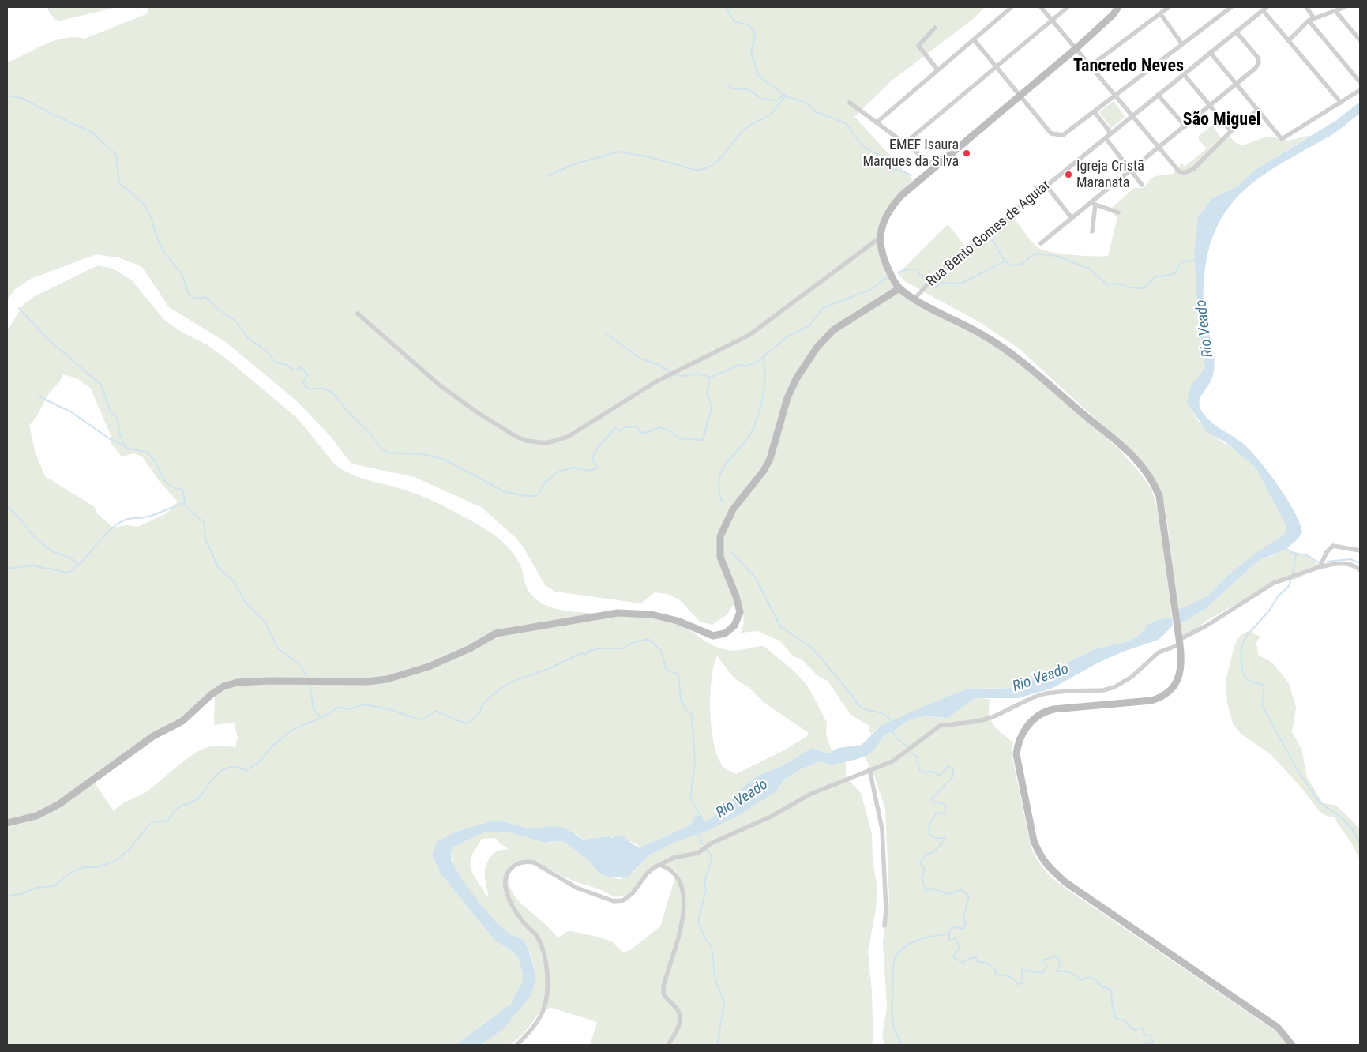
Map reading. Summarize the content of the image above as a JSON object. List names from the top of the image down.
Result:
{
  "streets": {
    "street": ["Rua Bento Gomes de Aguiar"]
  },
  "districts": ["Tancredo Neves", "São Miguel"],
  "water": ["Rio Veado"],
  "places": ["EMEF Isaura Marques da Silva", "Igreja Cristã Maranata"]
}
